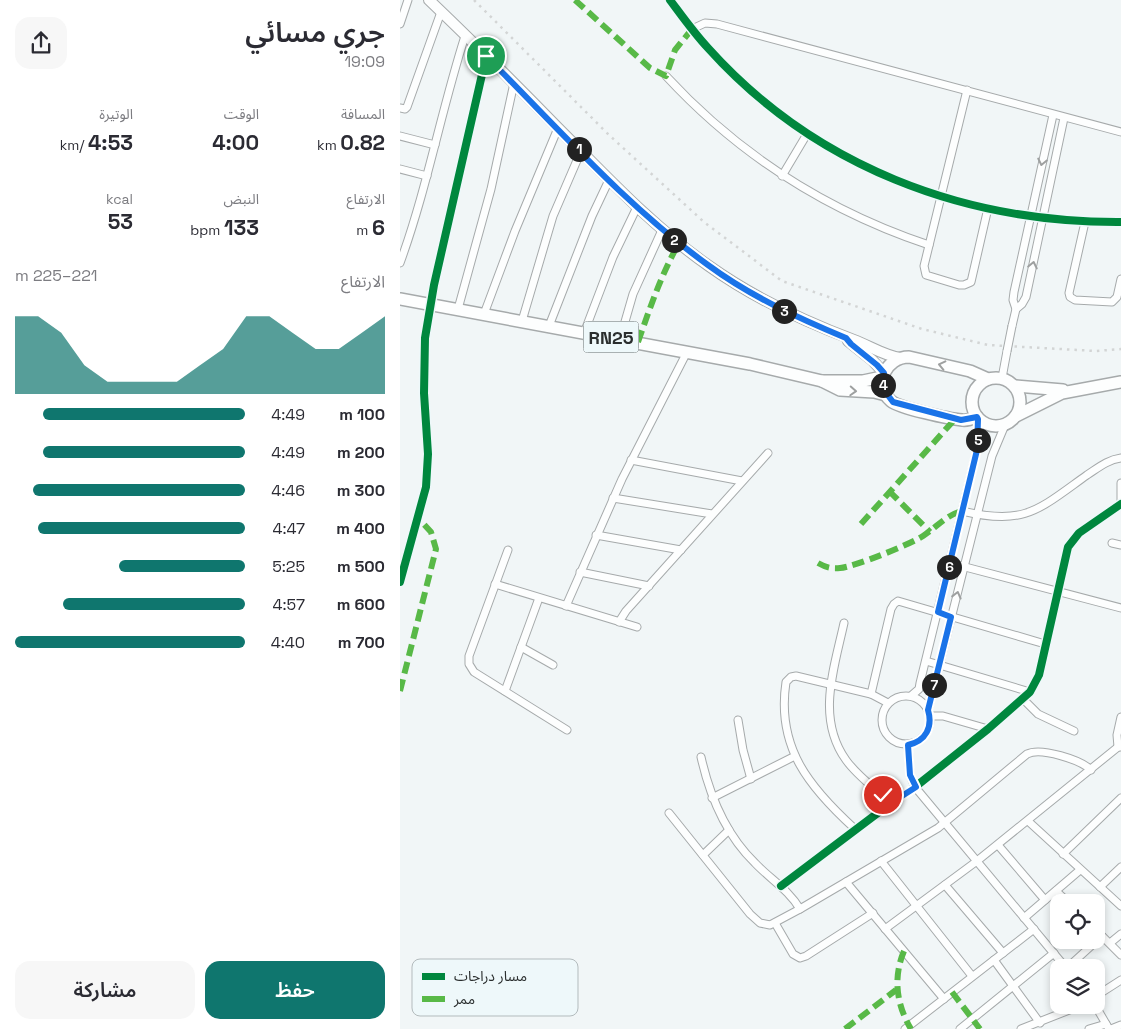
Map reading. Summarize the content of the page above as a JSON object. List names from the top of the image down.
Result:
{
  "streets": {
    "main road": ["RN25"]
  },
  "legend": ["مسار دراجات", "ممر"],
  "page": {
    "heading": ["جري مسائي", "19:09"],
    "stats": [
      ["المسافة", "0.82 km"],
      ["الوقت", "4:00"],
      ["الوتيرة", "4:53 /km"],
      ["الارتفاع", "6 m"],
      ["النبض", "133 bpm"],
      ["kcal", "53"]
    ],
    "pins": [
      "1",
      "2",
      "3",
      "4",
      "5",
      "6",
      "7"
    ],
    "chart": ["الارتفاع", "221–225 m"],
    "list": [
      {
        "name": "100 m",
        "note": "4:49"
      },
      {
        "name": "200 m",
        "note": "4:49"
      },
      {
        "name": "300 m",
        "note": "4:46"
      },
      {
        "name": "400 m",
        "note": "4:47"
      },
      {
        "name": "500 m",
        "note": "5:25"
      },
      {
        "name": "600 m",
        "note": "4:57"
      },
      {
        "name": "700 m",
        "note": "4:40"
      }
    ],
    "buttons": ["حفظ", "مشاركة"]
  }
}
